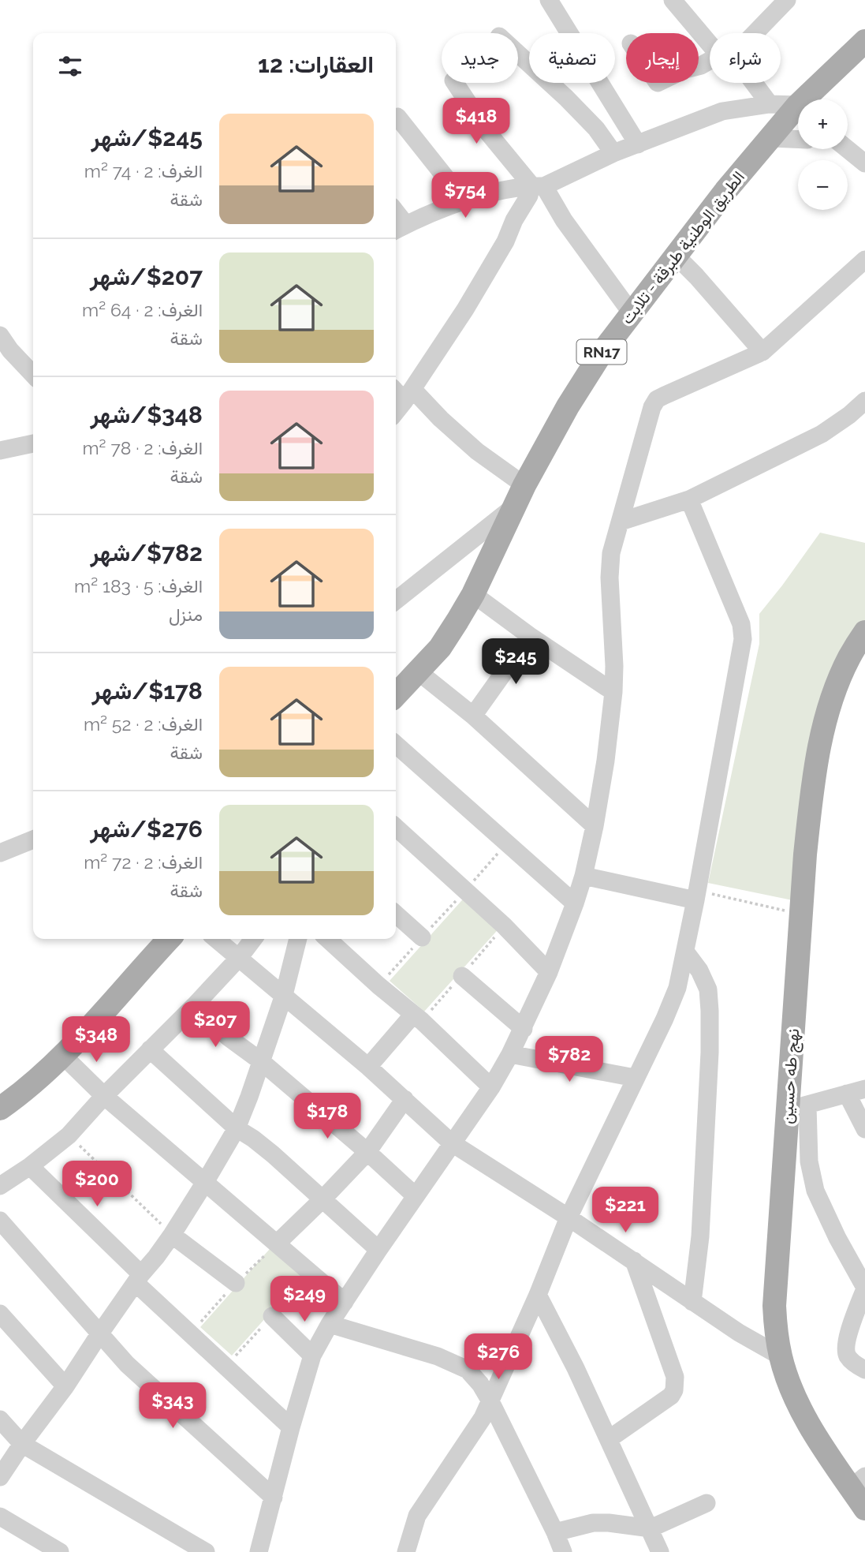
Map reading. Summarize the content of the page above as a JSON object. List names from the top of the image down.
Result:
{
  "streets": {
    "main road": ["الطريق الوطنية طبرقة - تلابت", "RN17", "نهج طه حسين"]
  },
  "page": {
    "chip": [
      "شراء",
      "إيجار",
      "تصفية",
      "جديد"
    ],
    "heading": "العقارات: 12",
    "price": [
      "$418",
      "$754",
      "$245",
      "$207",
      "$348",
      "$782",
      "$178",
      "$200",
      "$221",
      "$249",
      "$276",
      "$343"
    ],
    "map_buttons": ["+", "−"],
    "list": [
      {
        "name": "$245/شهر",
        "note": "الغرف: 2 · 74 m² · شقة"
      },
      {
        "name": "$207/شهر",
        "note": "الغرف: 2 · 64 m² · شقة"
      },
      {
        "name": "$348/شهر",
        "note": "الغرف: 2 · 78 m² · شقة"
      },
      {
        "name": "$782/شهر",
        "note": "الغرف: 5 · 183 m² · منزل"
      },
      {
        "name": "$178/شهر",
        "note": "الغرف: 2 · 52 m² · شقة"
      },
      {
        "name": "$276/شهر",
        "note": "الغرف: 2 · 72 m² · شقة"
      }
    ]
  }
}
